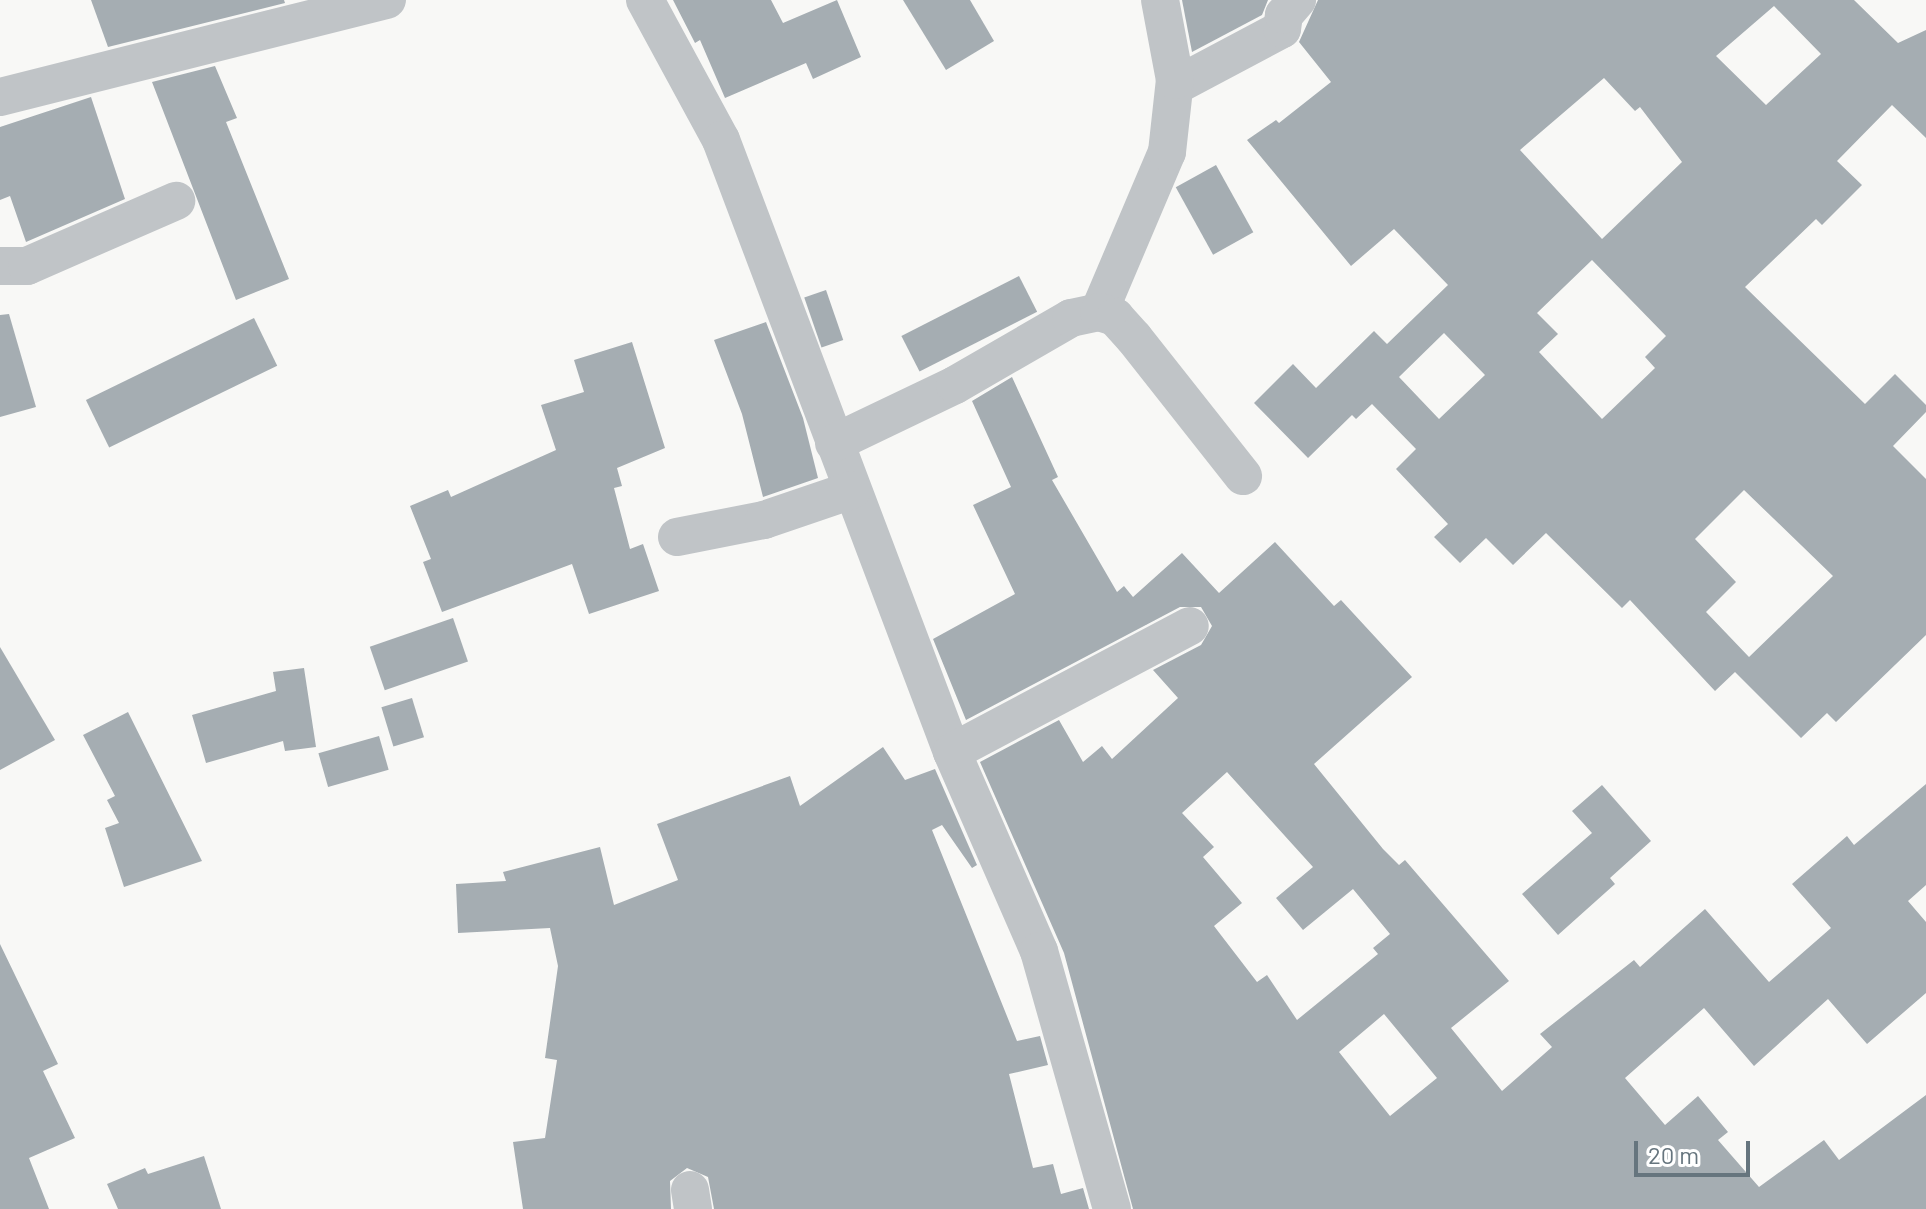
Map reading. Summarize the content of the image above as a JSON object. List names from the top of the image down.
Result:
{
  "scale_bar": "20 m"
}
